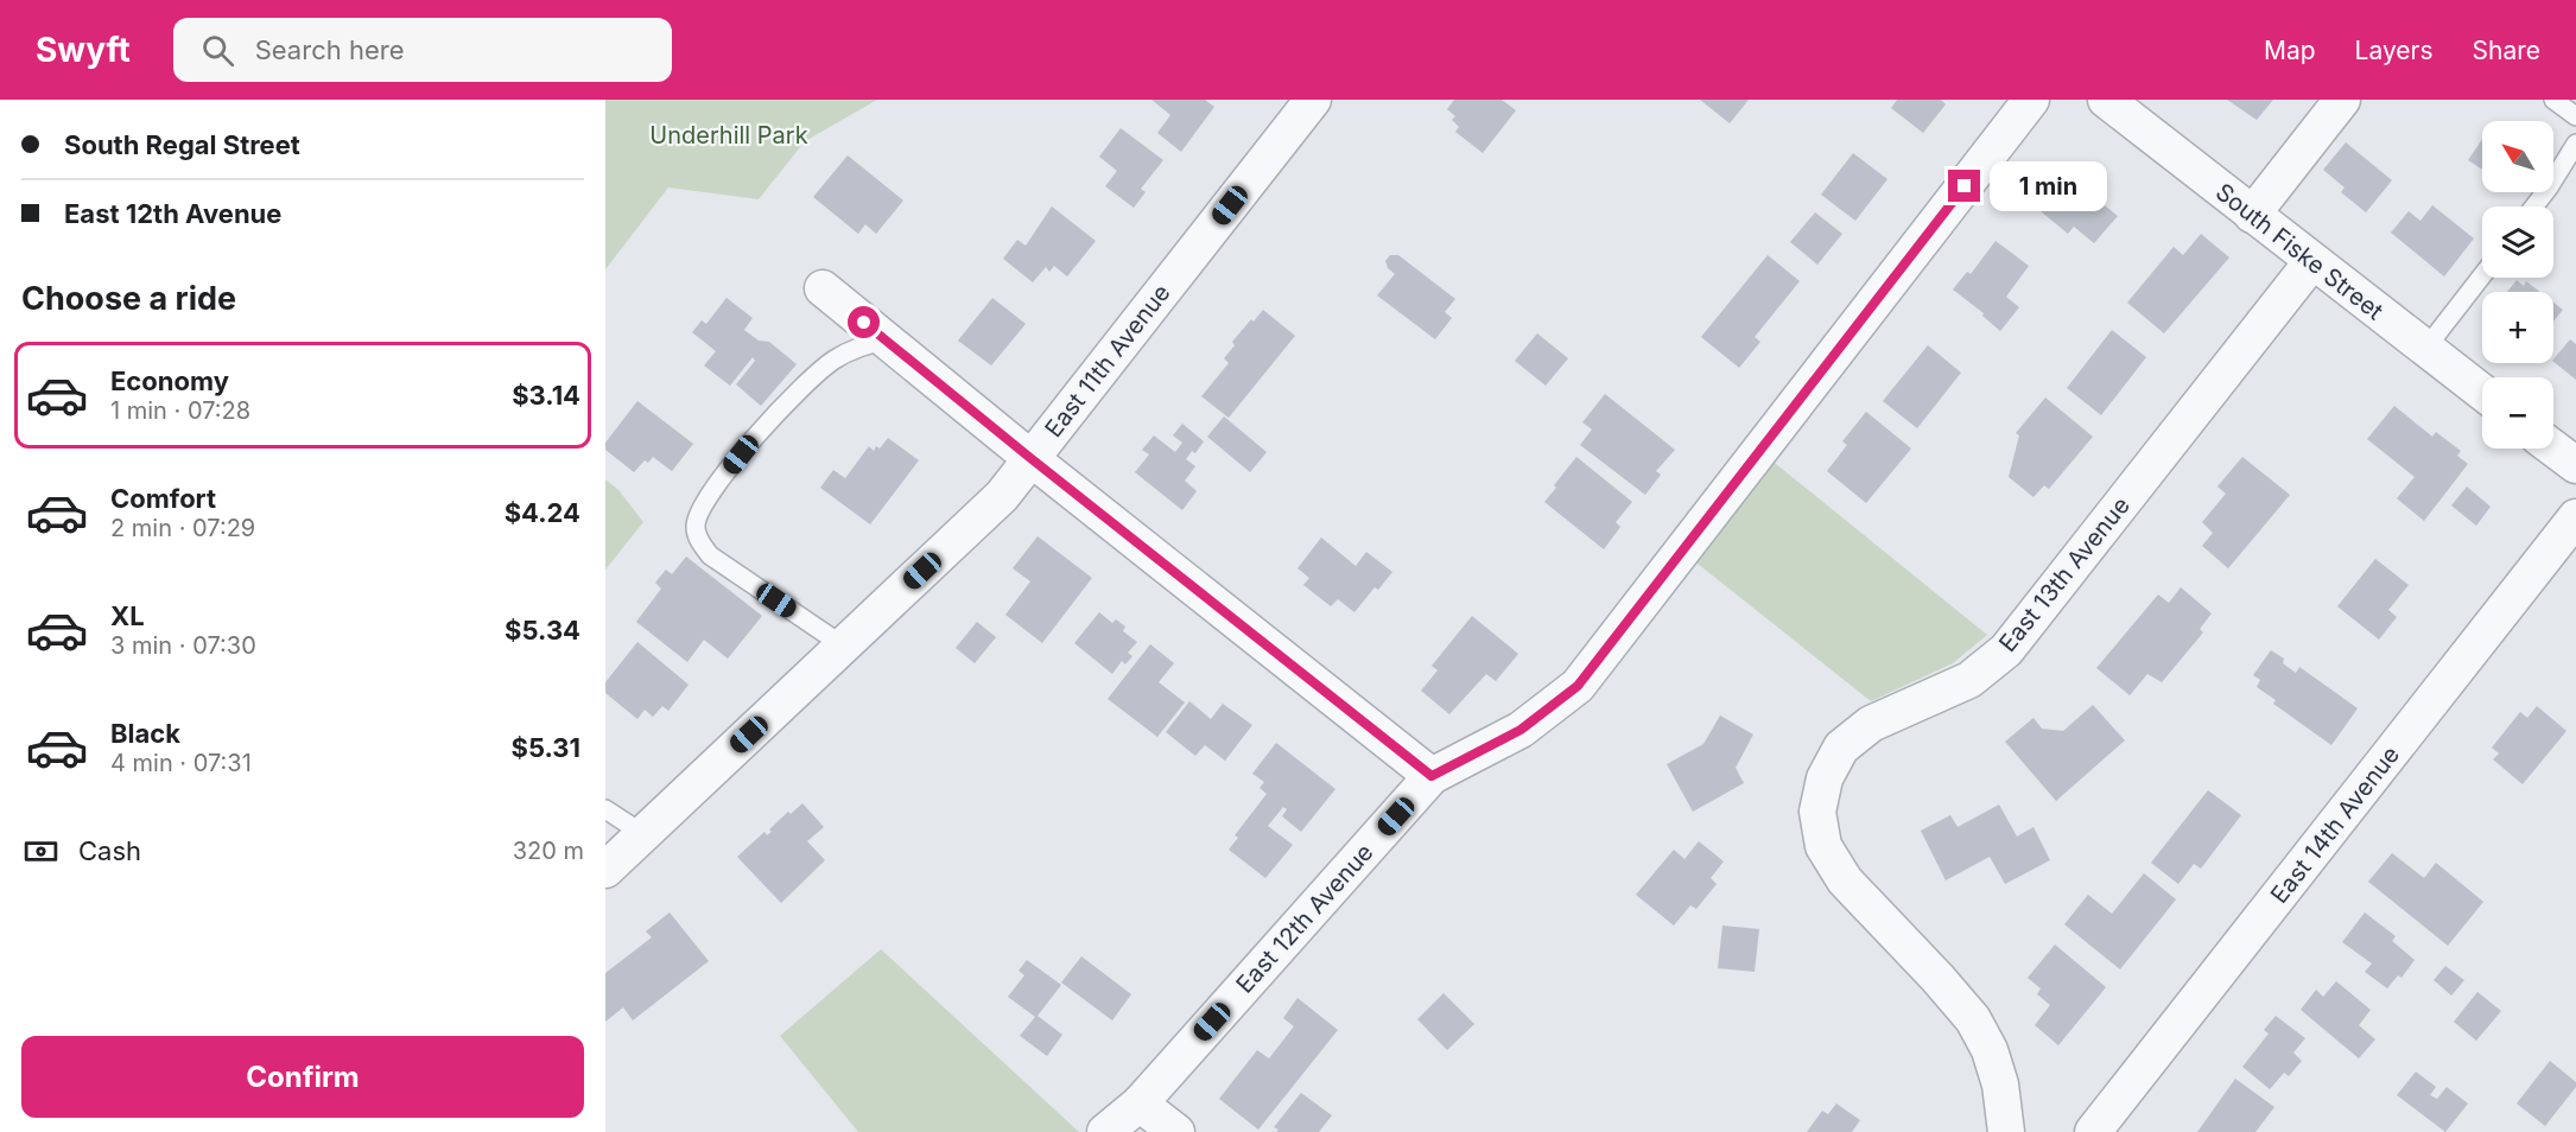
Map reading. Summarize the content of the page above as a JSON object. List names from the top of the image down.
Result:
{
  "streets": {
    "street": [
      "South Fiske Street",
      "East 11th Avenue",
      "East 13th Avenue",
      "East 14th Avenue",
      "East 12th Avenue"
    ]
  },
  "crossings": [
    ["South Fiske Street", "East 13th Avenue"]
  ],
  "parks": ["Underhill Park"],
  "north": "top left",
  "page": {
    "header": "Swyft",
    "search": "Search here",
    "nav": ["Map", "Layers", "Share"],
    "banner": ["South Regal Street", "East 12th Avenue"],
    "map_buttons": ["+", "−"],
    "bubble": "1 min",
    "heading": "Choose a ride",
    "list": [
      {
        "name": "Economy",
        "note": "1 min · 07:28",
        "value": "$3.14"
      },
      {
        "name": "Comfort",
        "note": "2 min · 07:29",
        "value": "$4.24"
      },
      {
        "name": "XL",
        "note": "3 min · 07:30",
        "value": "$5.34"
      },
      {
        "name": "Black",
        "note": "4 min · 07:31",
        "value": "$5.31"
      }
    ],
    "pay": ["Cash", "320 m"],
    "buttons": "Confirm"
  }
}
